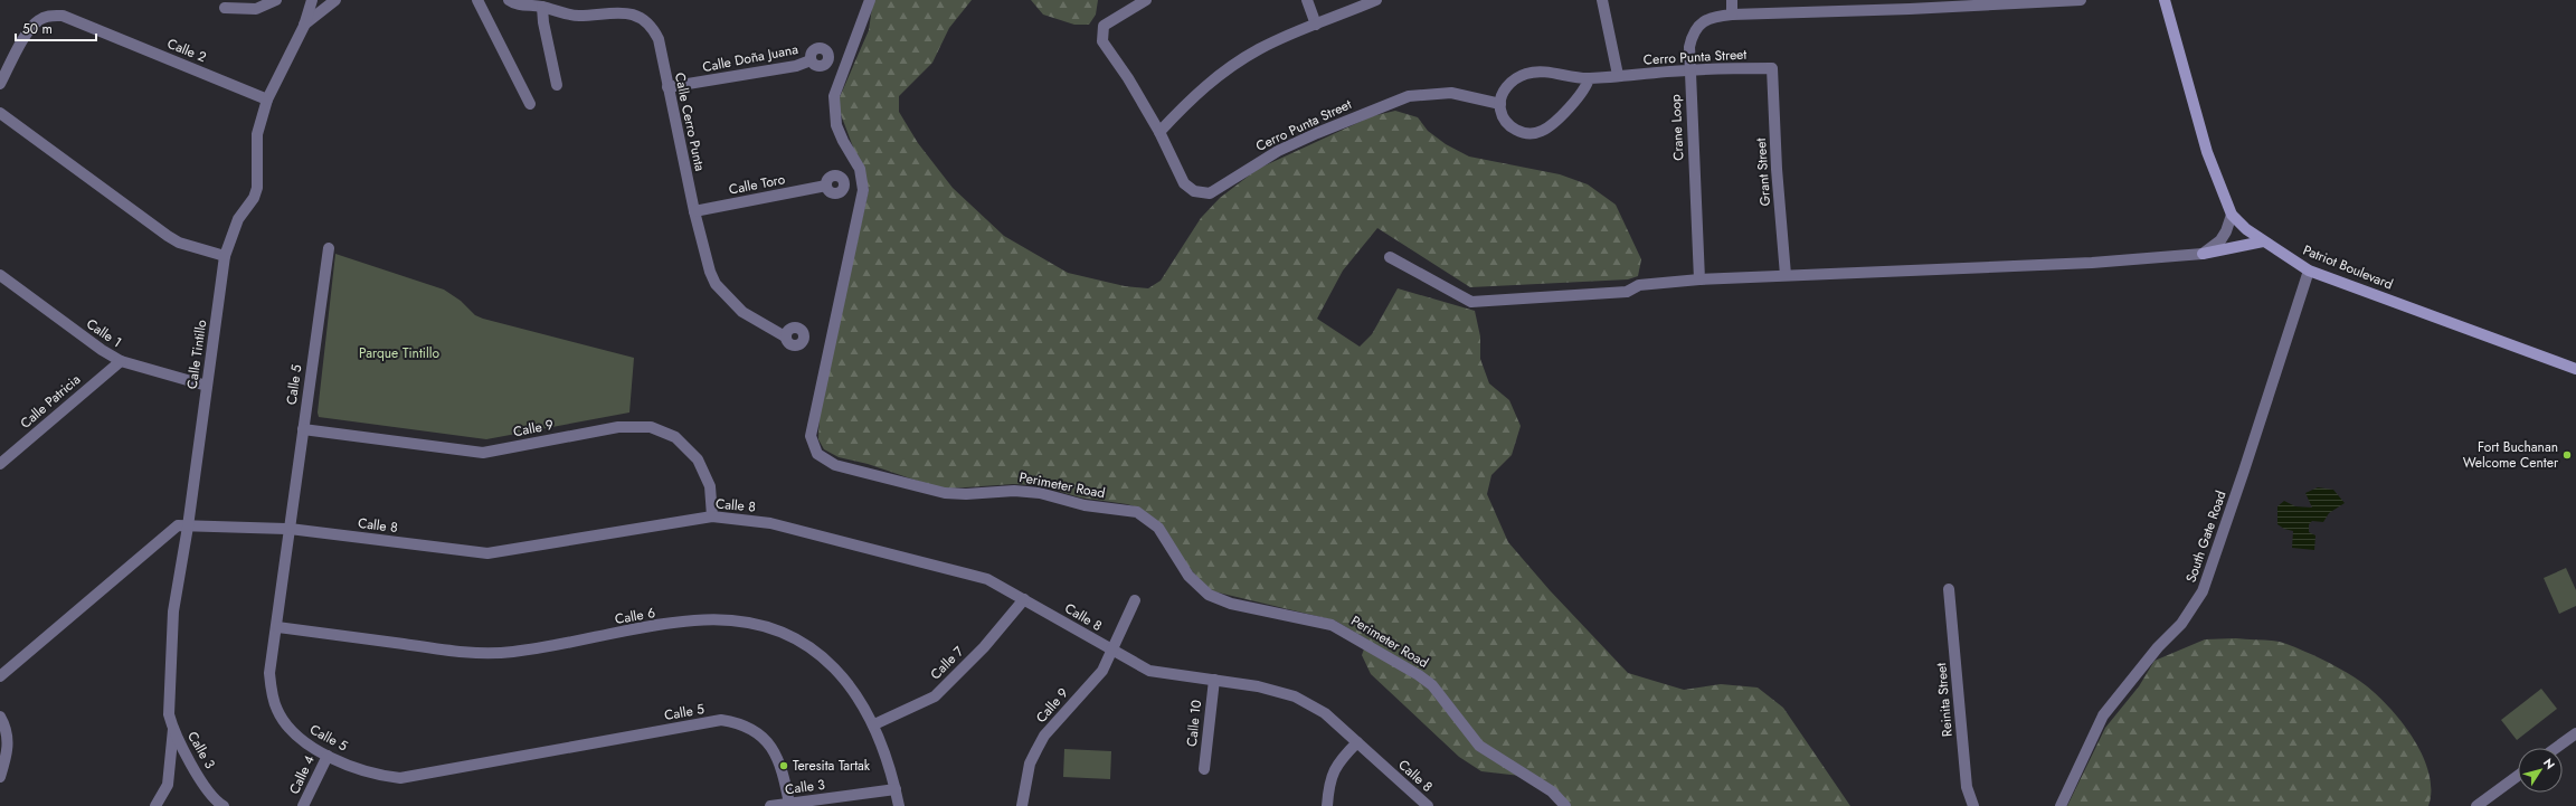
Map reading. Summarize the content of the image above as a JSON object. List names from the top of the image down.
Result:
{
  "streets": {
    "street": [
      "Calle 2",
      "Cerro Punta Street",
      "Calle Doña Juana",
      "Calle Cerro Punta",
      "Crane Loop",
      "Grant Street",
      "Calle Toro",
      "Patriot Boulevard",
      "Calle 1",
      "Calle Tintillo",
      "Calle 5",
      "Calle Patricia",
      "Calle 9",
      "Perimeter Road",
      "Calle 8",
      "South Gate Road",
      "Calle 6",
      "Calle 7",
      "Reinita Street",
      "Calle 10",
      "Calle 3",
      "Calle 4"
    ]
  },
  "crossings": [
    ["Calle 2", "Calle Tintillo"],
    ["Cerro Punta Street", "Crane Loop"],
    ["Cerro Punta Street", "Grant Street"],
    ["Calle Doña Juana", "Calle Cerro Punta"],
    ["Calle Cerro Punta", "Calle Toro"],
    ["Patriot Boulevard", "South Gate Road"],
    ["Calle 1", "Calle Tintillo"],
    ["Calle 1", "Calle Patricia"],
    ["Calle Tintillo", "Calle 8"],
    ["Calle Tintillo", "Calle 3"],
    ["Calle 5", "Calle 9"],
    ["Calle 5", "Calle 8"],
    ["Calle 5", "Calle 6"],
    ["Calle 5", "Calle 3"],
    ["Calle 5", "Calle 4"],
    ["Calle 9", "Calle 8"],
    ["Calle 8", "Calle 7"],
    ["Calle 8", "Calle 10"],
    ["Calle 6", "Calle 7"],
    ["Calle 6", "Calle 3"]
  ],
  "parks": ["Parque Tintillo"],
  "places": ["Fort Buchanan Welcome Center", "Teresita Tartak"],
  "scale_bar": "50 m",
  "north": "top right"
}
